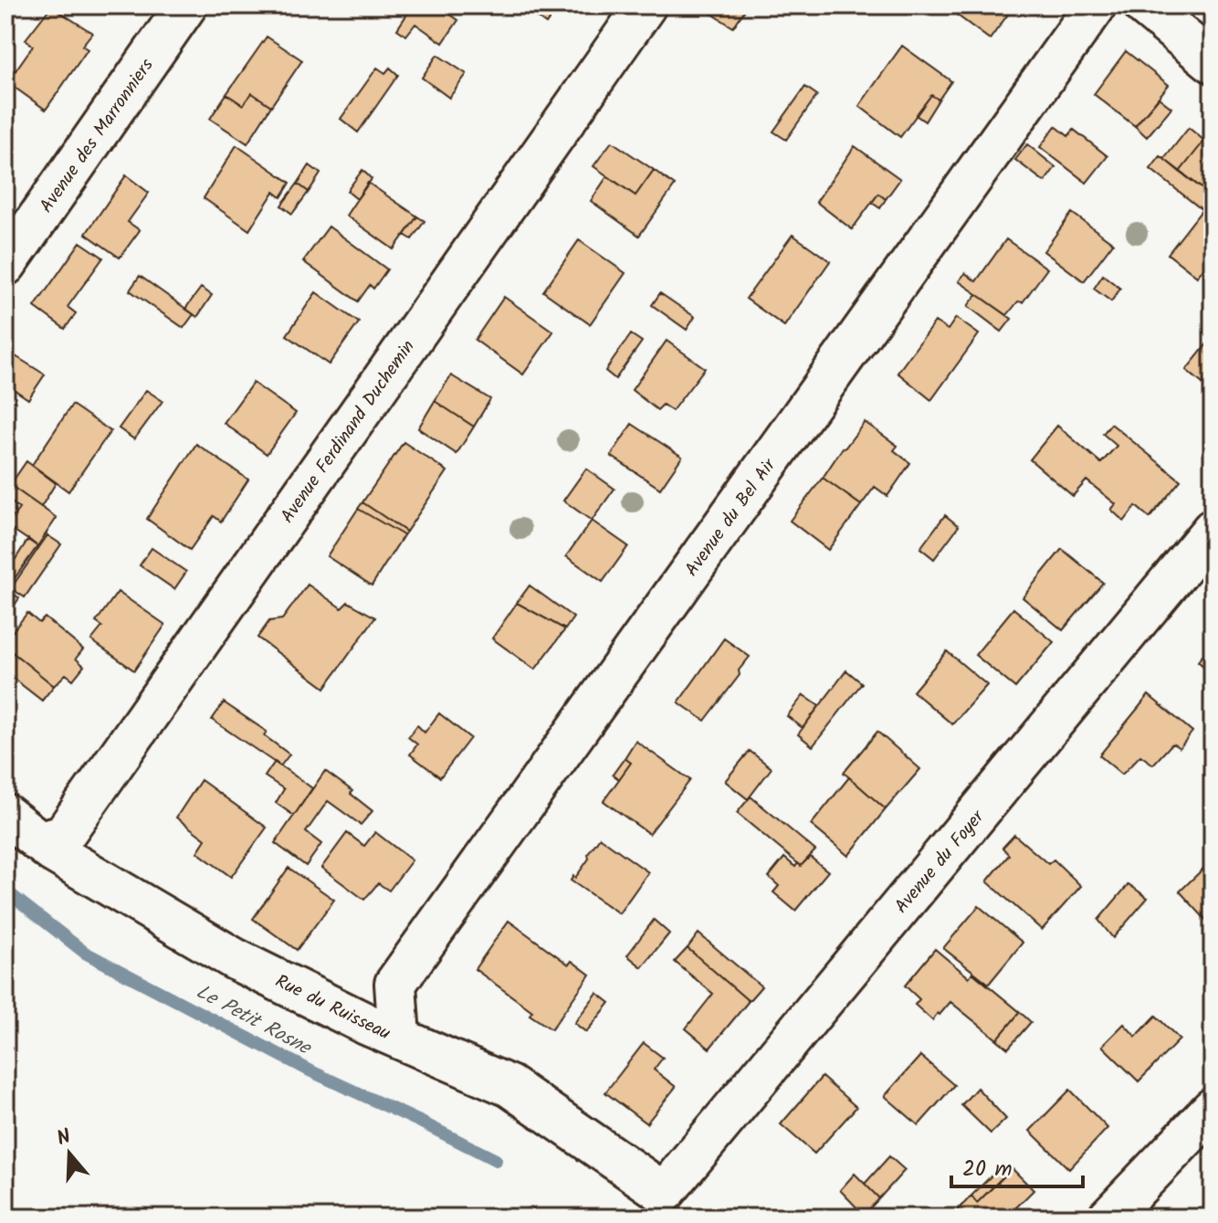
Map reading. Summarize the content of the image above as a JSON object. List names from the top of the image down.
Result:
{
  "streets": {
    "street": [
      "Avenue des Marronniers",
      "Avenue Ferdinand Duchemin",
      "Avenue du Bel Air",
      "Avenue du Foyer",
      "Rue du Ruisseau"
    ]
  },
  "crossings": [
    ["Avenue Ferdinand Duchemin", "Rue du Ruisseau"],
    ["Avenue du Bel Air", "Rue du Ruisseau"],
    ["Avenue du Foyer", "Rue du Ruisseau"]
  ],
  "water": ["Le Petit Rosne"],
  "scale_bar": "20 m",
  "north": "top"
}
